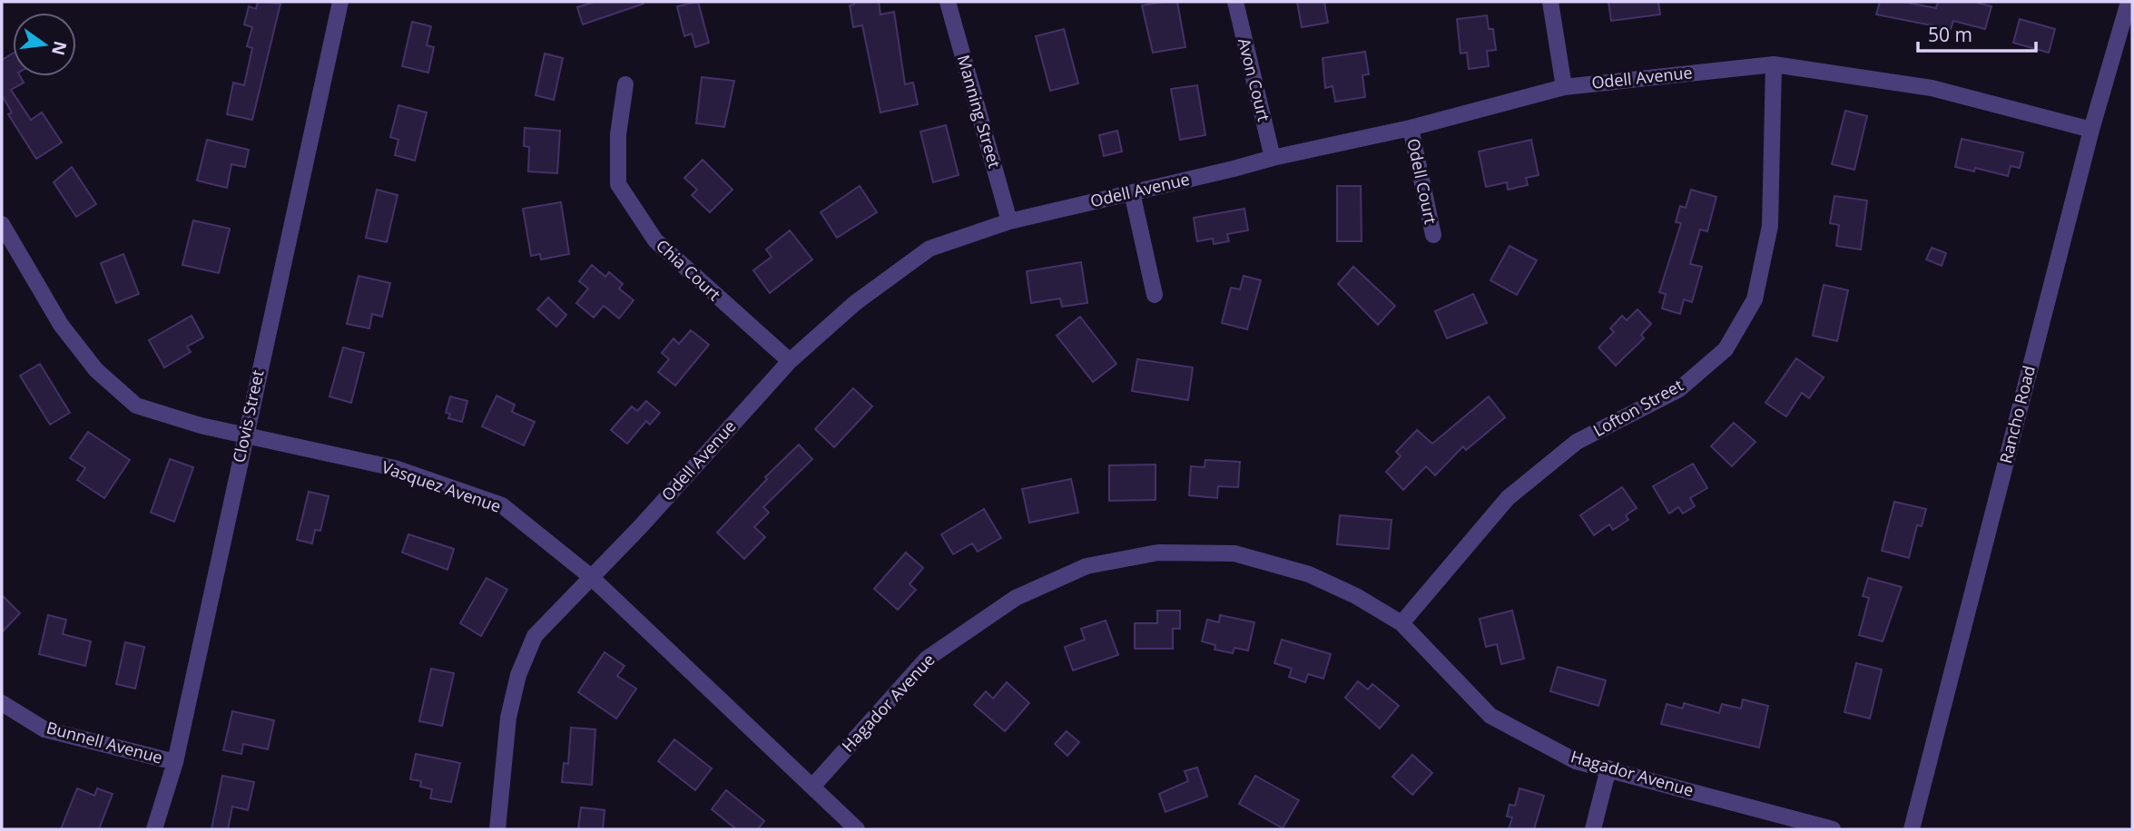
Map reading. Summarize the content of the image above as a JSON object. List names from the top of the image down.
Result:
{
  "streets": {
    "street": [
      "Odell Avenue",
      "Avon Court",
      "Manning Street",
      "Odell Court",
      "Chia Court",
      "Lofton Street",
      "Rancho Road",
      "Clovis Street",
      "Vasquez Avenue",
      "Hagador Avenue",
      "Bunnell Avenue"
    ]
  },
  "crossings": [
    ["Odell Avenue", "Avon Court"],
    ["Odell Avenue", "Manning Street"],
    ["Odell Avenue", "Odell Court"],
    ["Odell Avenue", "Chia Court"],
    ["Odell Avenue", "Lofton Street"],
    ["Odell Avenue", "Rancho Road"],
    ["Odell Avenue", "Vasquez Avenue"],
    ["Lofton Street", "Hagador Avenue"],
    ["Clovis Street", "Vasquez Avenue"],
    ["Clovis Street", "Bunnell Avenue"],
    ["Vasquez Avenue", "Hagador Avenue"]
  ],
  "scale_bar": "50 m",
  "north": "right"
}
